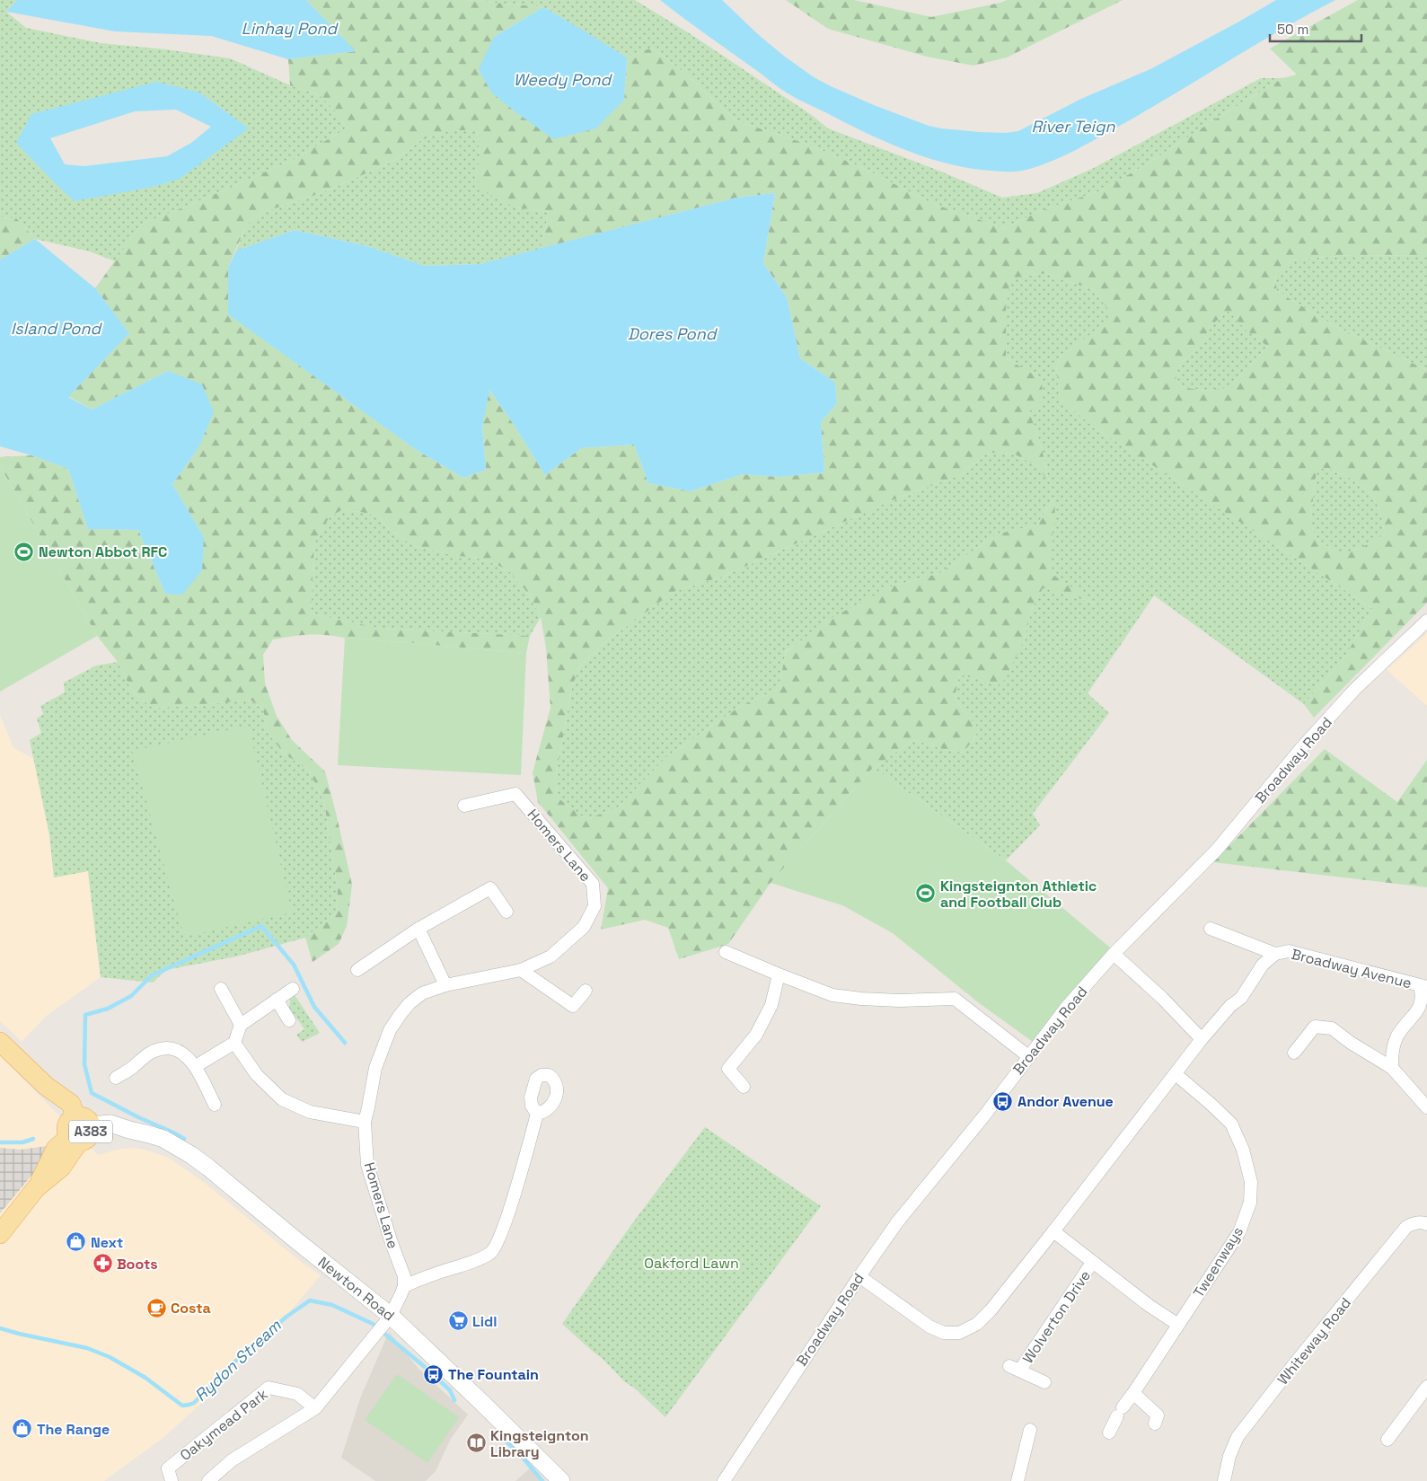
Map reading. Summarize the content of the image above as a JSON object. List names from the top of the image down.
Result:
{
  "streets": {
    "main road": ["A383", "Newton Road"],
    "street": [
      "Broadway Road",
      "Homers Lane",
      "Broadway Avenue",
      "Tweenways",
      "Wolverton Drive",
      "Whiteway Road",
      "Oakymead Park"
    ]
  },
  "crossings": [
    ["A383", "Newton Road"],
    ["Tweenways", "Wolverton Drive"]
  ],
  "water": [
    "Linhay Pond",
    "Weedy Pond",
    "River Teign",
    "Island Pond",
    "Dores Pond",
    "Rydon Stream"
  ],
  "parks": ["Oakford Lawn"],
  "places": {
    "sports": ["Newton Abbot RFC", "Kingsteignton Athletic and Football Club"],
    "bus stop": ["Andor Avenue", "The Fountain"],
    "shop": ["Next", "The Range"],
    "pharmacy": ["Boots"],
    "cafe": ["Costa"],
    "supermarket": ["Lidl"],
    "library": ["Kingsteignton Library"]
  },
  "scale_bar": "50 m"
}
